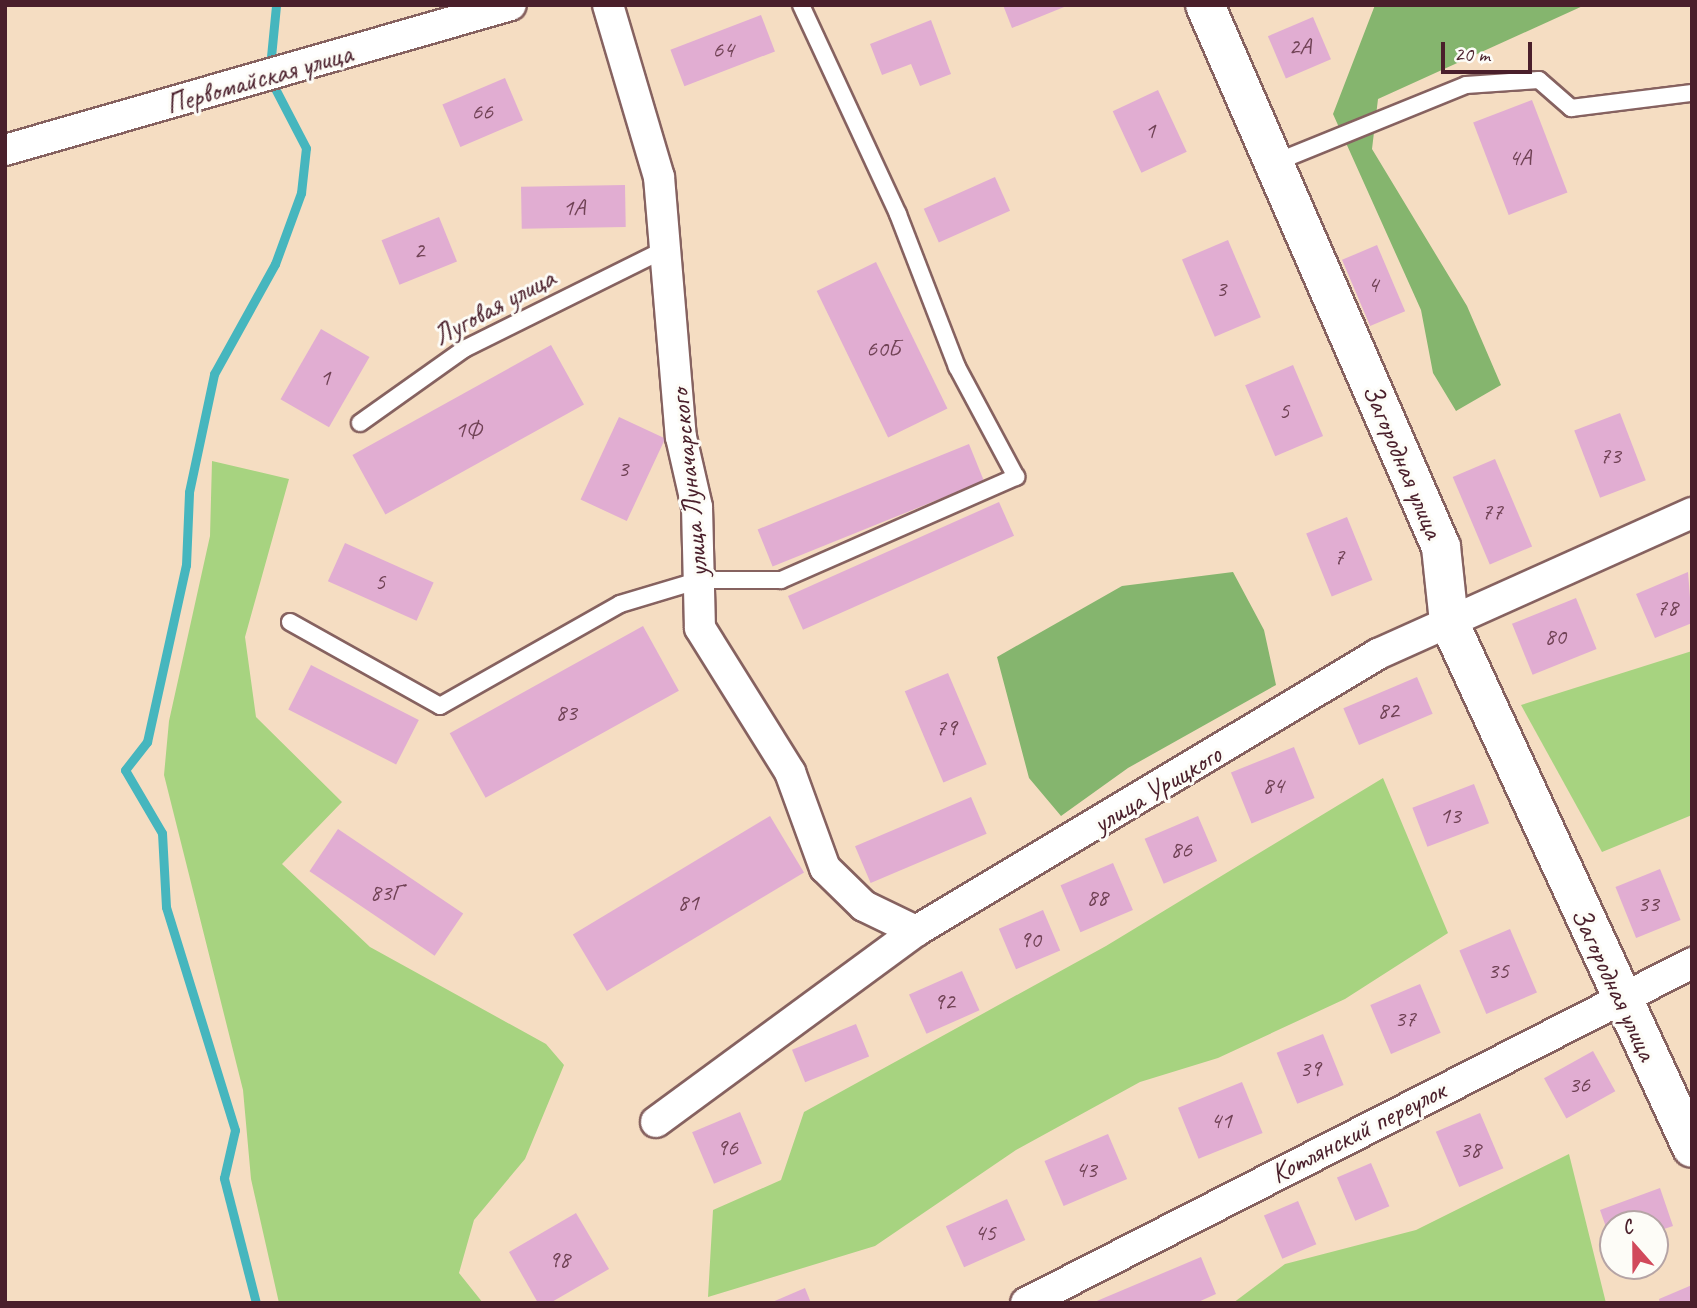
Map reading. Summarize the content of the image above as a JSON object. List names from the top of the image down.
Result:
{
  "streets": {
    "street": [
      "Первомайская улица",
      "Загородная улица",
      "улица Луначарского",
      "улица Урицкого",
      "Котлянский переулок"
    ],
    "lane": ["Луговая улица"]
  },
  "crossings": [
    ["Луговая улица", "улица Луначарского"],
    ["Загородная улица", "улица Урицкого"],
    ["Загородная улица", "Котлянский переулок"],
    ["улица Луначарского", "улица Урицкого"]
  ],
  "house_numbers": [
    "2А",
    "64",
    "66",
    "1",
    "4А",
    "1А",
    "2",
    "4",
    "3",
    "60Б",
    "1",
    "5",
    "1Ф",
    "73",
    "3",
    "77",
    "7",
    "5",
    "78",
    "80",
    "82",
    "83",
    "79",
    "84",
    "13",
    "86",
    "83Г",
    "88",
    "81",
    "33",
    "90",
    "35",
    "92",
    "37",
    "39",
    "36",
    "41",
    "96",
    "38",
    "43",
    "45",
    "98"
  ],
  "scale_bar": "20 m",
  "north": "top"
}
